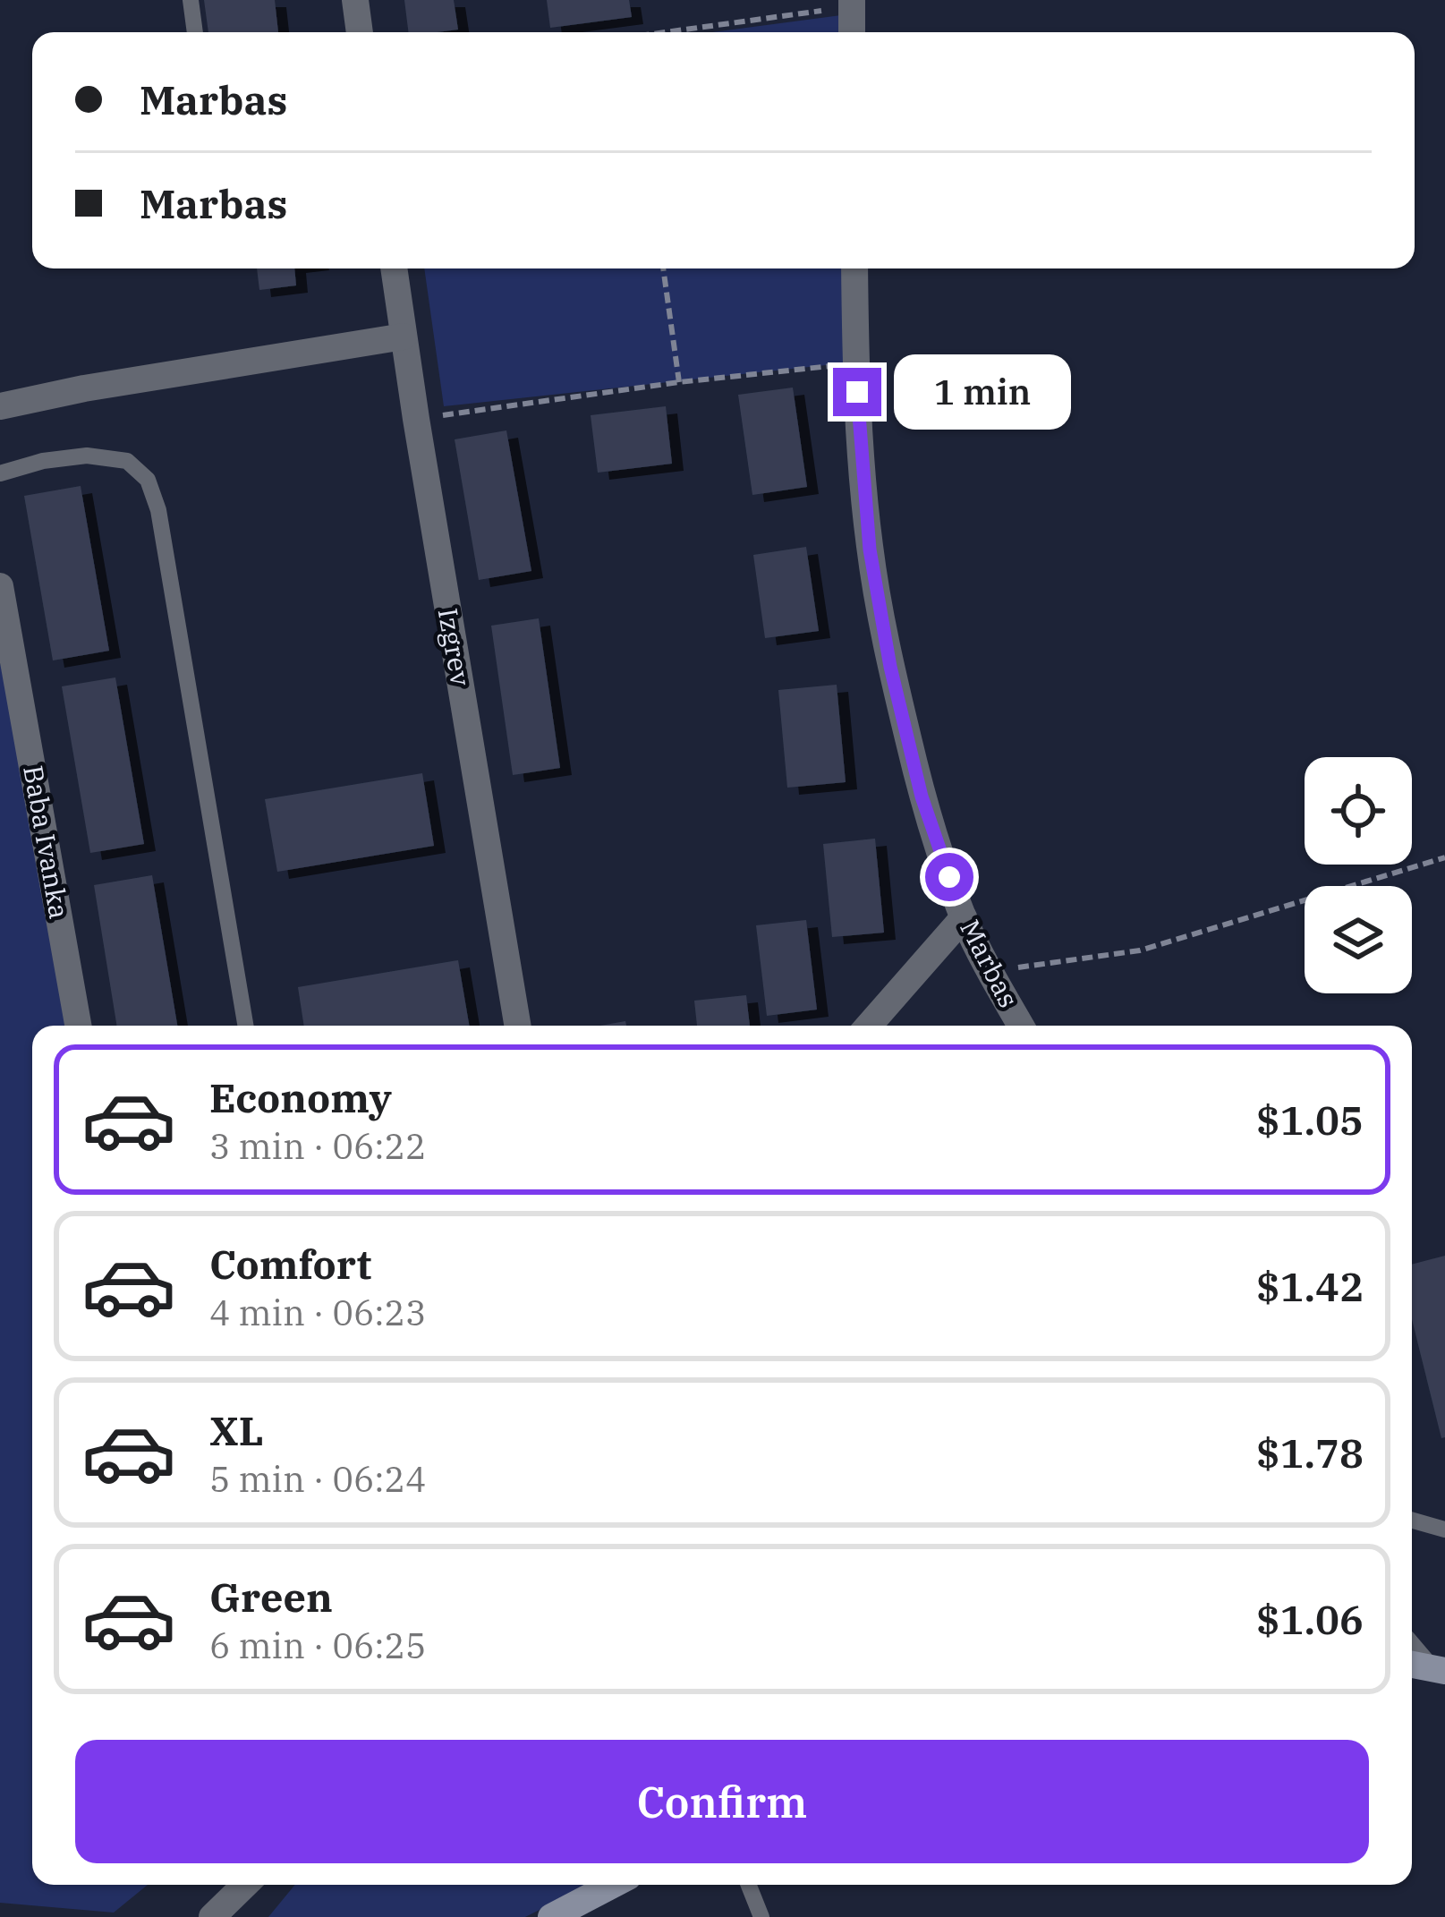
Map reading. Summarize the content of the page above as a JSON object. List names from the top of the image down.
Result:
{
  "streets": {
    "street": ["Izgrev", "Baba Ivanka", "Marbas"]
  },
  "page": {
    "banner": ["Marbas", "Marbas"],
    "bubble": "1 min",
    "list": [
      {
        "name": "Economy",
        "note": "3 min · 06:22",
        "value": "$1.05"
      },
      {
        "name": "Comfort",
        "note": "4 min · 06:23",
        "value": "$1.42"
      },
      {
        "name": "XL",
        "note": "5 min · 06:24",
        "value": "$1.78"
      },
      {
        "name": "Green",
        "note": "6 min · 06:25",
        "value": "$1.06"
      }
    ],
    "buttons": "Confirm"
  }
}
